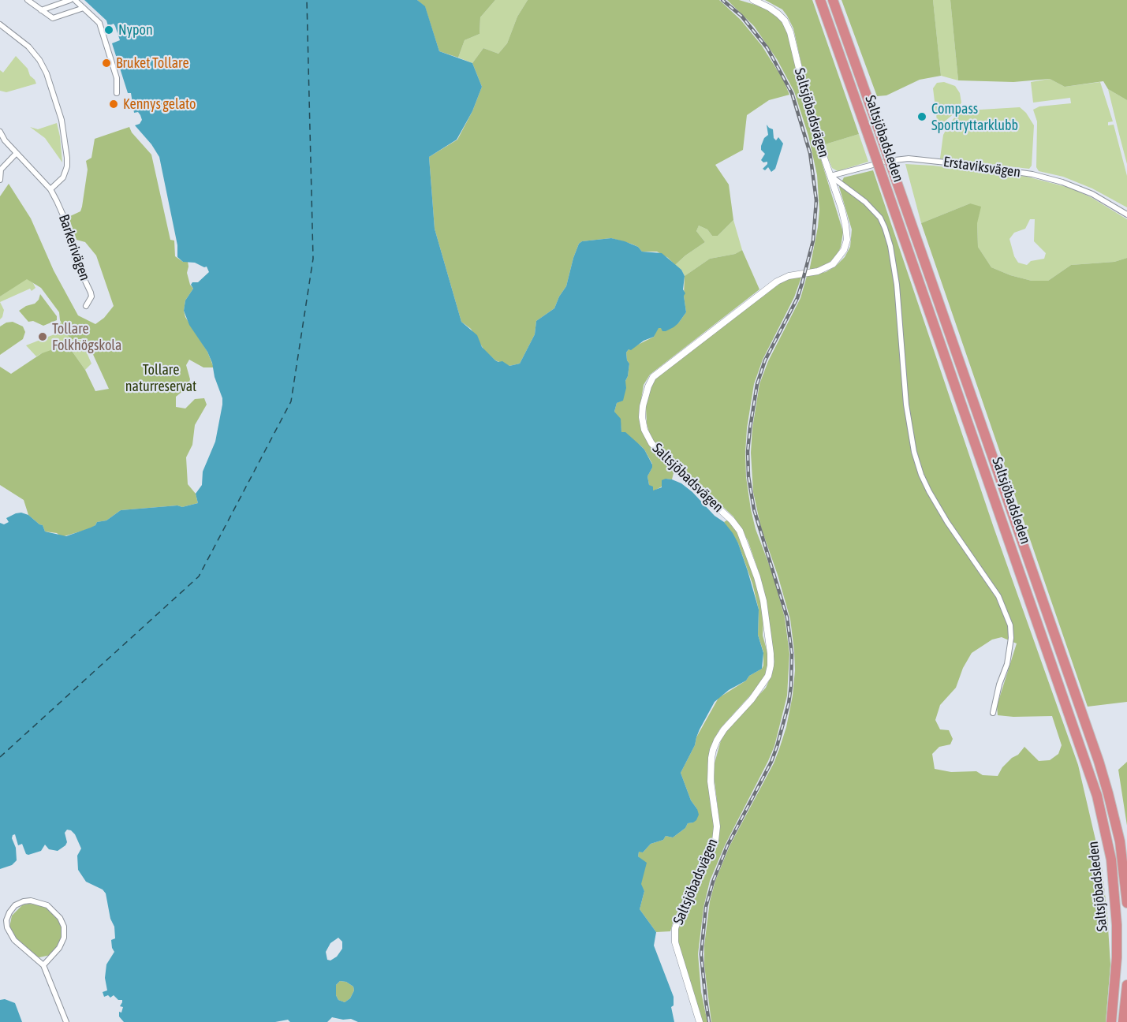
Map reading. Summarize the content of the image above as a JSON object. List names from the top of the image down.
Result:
{
  "streets": {
    "highway": ["Saltsjöbadsleden"],
    "street": ["Saltsjöbadsvägen", "Erstaviksvägen", "Barkerivägen"]
  },
  "crossings": [
    ["Saltsjöbadsvägen", "Erstaviksvägen"]
  ],
  "parks": ["Tollare naturreservat"],
  "places": [
    "Nypon",
    "Bruket Tollare",
    "Kennys gelato",
    "Compass Sportryttarklubb",
    "Tollare Folkhögskola"
  ]
}
